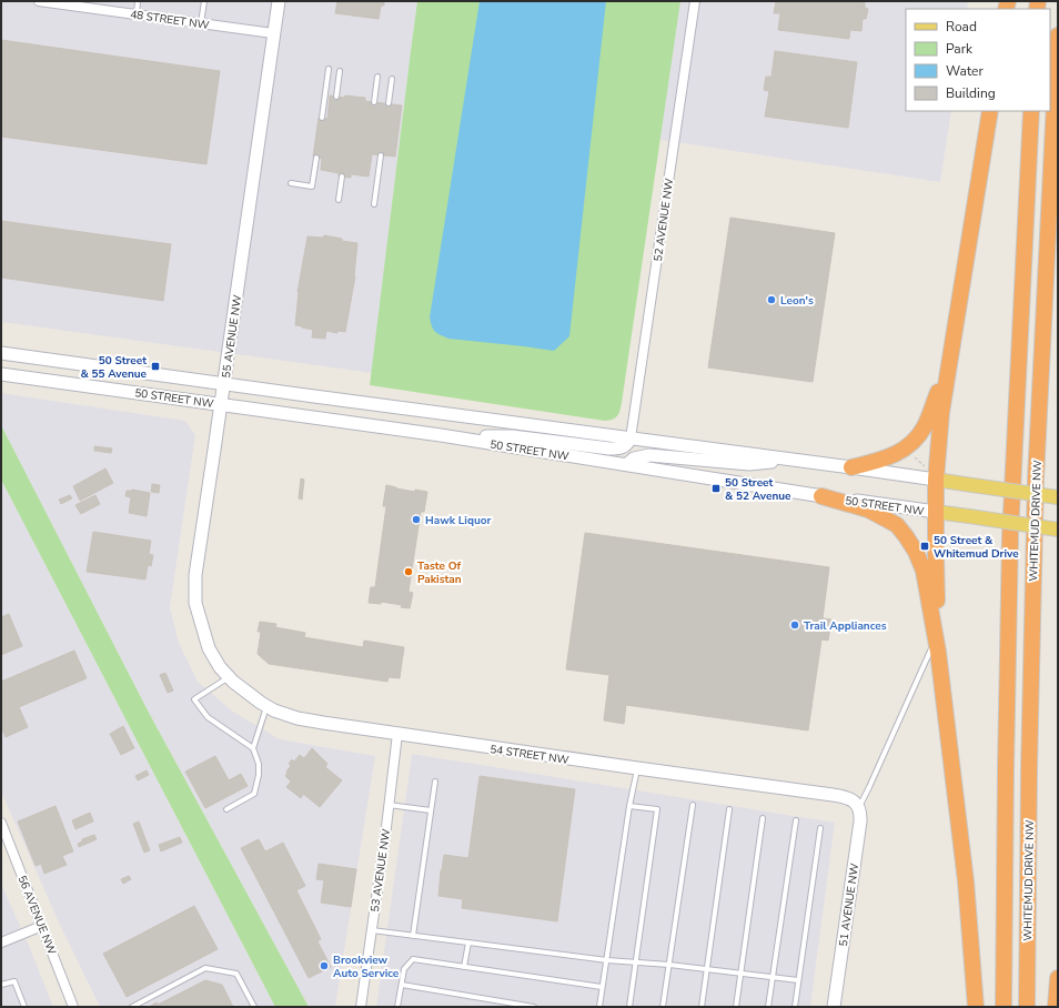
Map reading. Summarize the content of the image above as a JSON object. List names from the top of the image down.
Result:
{
  "streets": {
    "highway": ["WHITEMUD DRIVE NW"],
    "main road": [
      "55 AVENUE NW",
      "50 STREET NW",
      "54 STREET NW",
      "51 AVENUE NW"
    ],
    "street": [
      "48 STREET NW",
      "52 AVENUE NW",
      "53 AVENUE NW",
      "56 AVENUE NW"
    ]
  },
  "crossings": [
    ["48 STREET NW", "55 AVENUE NW"],
    ["52 AVENUE NW", "50 STREET NW"],
    ["55 AVENUE NW", "50 STREET NW"],
    ["55 AVENUE NW", "54 STREET NW"],
    ["54 STREET NW", "53 AVENUE NW"],
    ["54 STREET NW", "51 AVENUE NW"]
  ],
  "places": {
    "other": [
      "Leon's",
      "Hawk Liquor",
      "Taste Of Pakistan",
      "Trail Appliances",
      "Brookview Auto Service"
    ],
    "transit": ["50 Street & 55 Avenue", "50 Street & 52 Avenue", "50 Street & Whitemud Drive"]
  },
  "legend": [
    "Road",
    "Park",
    "Water",
    "Building"
  ]
}
